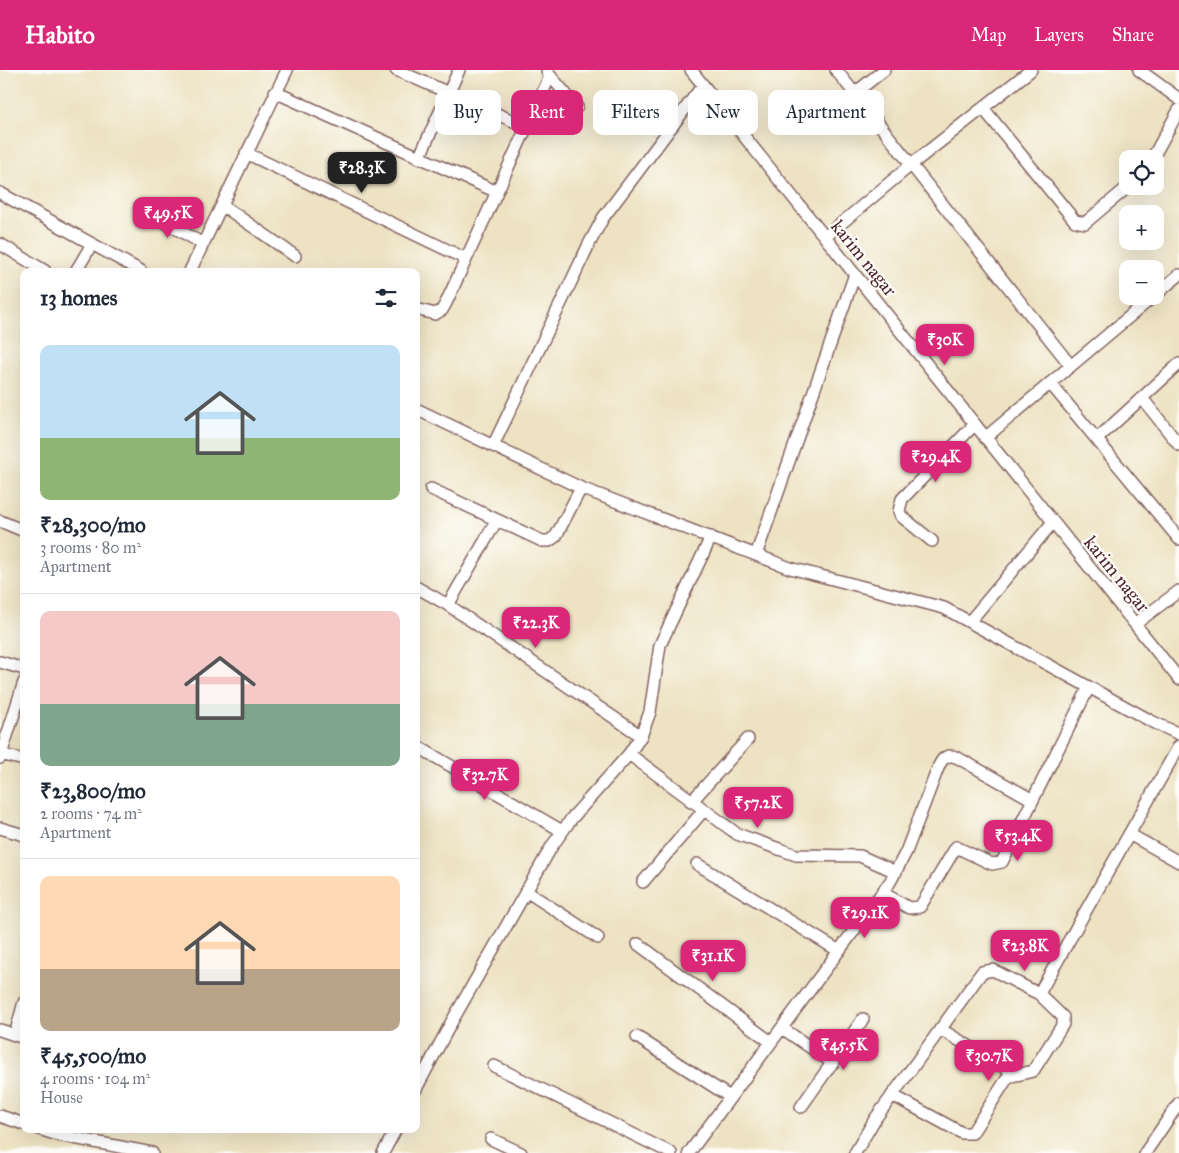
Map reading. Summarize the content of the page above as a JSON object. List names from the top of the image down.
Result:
{
  "streets": {
    "street": ["karim nagar"]
  },
  "page": {
    "header": "Habito",
    "nav": ["Map", "Layers", "Share"],
    "chip": [
      "Buy",
      "Rent",
      "Filters",
      "New",
      "Apartment"
    ],
    "map_buttons": ["+", "−"],
    "price": [
      "₹28.3K",
      "₹49.5K",
      "₹30K",
      "₹29.4K",
      "₹22.3K",
      "₹32.7K",
      "₹57.2K",
      "₹53.4K",
      "₹29.1K",
      "₹23.8K",
      "₹31.1K",
      "₹45.5K",
      "₹30.7K"
    ],
    "heading": "13 homes",
    "list": [
      {
        "name": "₹28,300/mo",
        "note": "3 rooms · 80 m² · Apartment"
      },
      {
        "name": "₹23,800/mo",
        "note": "2 rooms · 74 m² · Apartment"
      },
      {
        "name": "₹45,500/mo",
        "note": "4 rooms · 104 m² · House"
      }
    ]
  }
}
